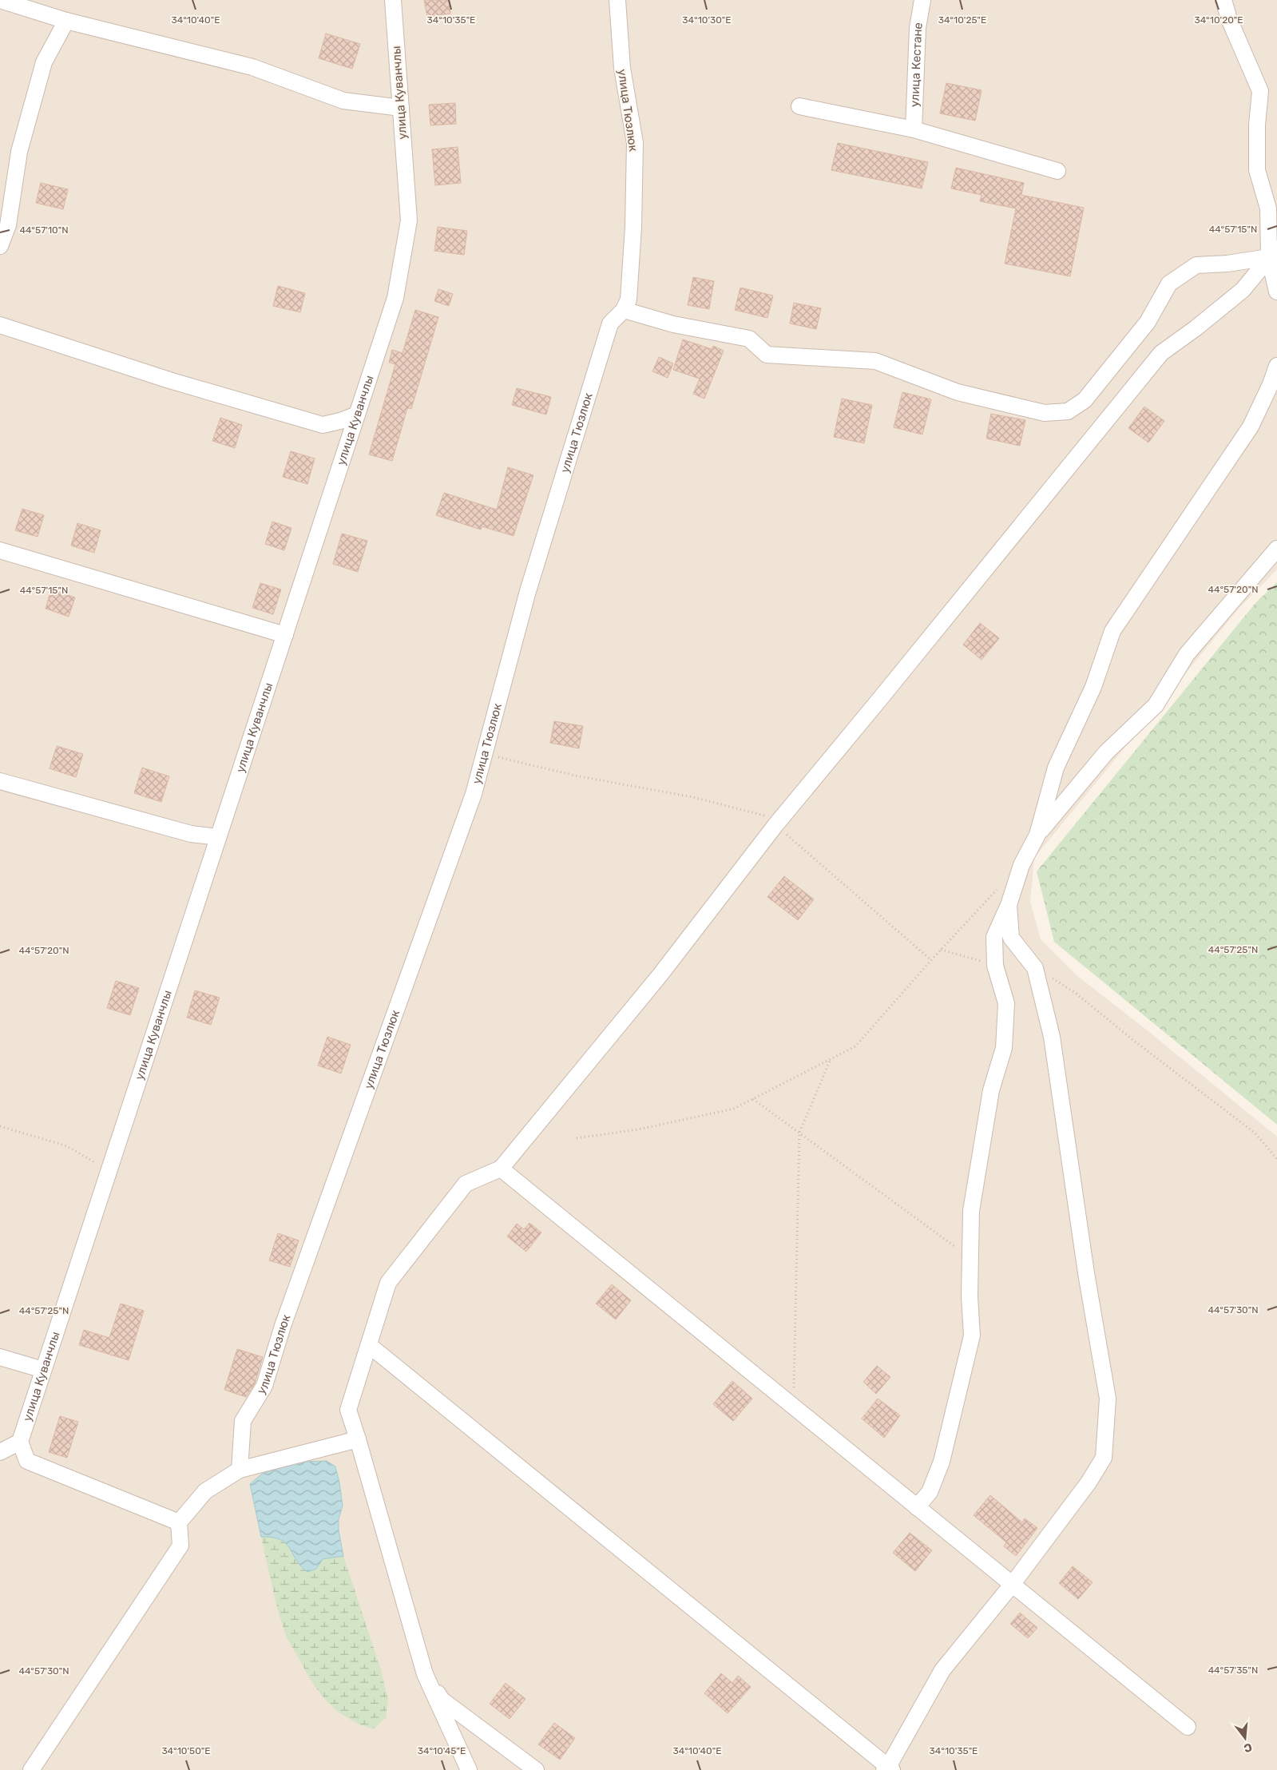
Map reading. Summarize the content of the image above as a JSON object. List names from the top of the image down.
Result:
{
  "streets": {
    "street": ["улица Кестане", "улица Куванчлы", "улица Тюзлюк"]
  },
  "north": "bottom",
  "coordinates": [
    "34°10'40\"E",
    "34°10'35\"E",
    "34°10'30\"E",
    "34°10'25\"E",
    "34°10'20\"E",
    "44°57'15\"N",
    "44°57'10\"N",
    "44°57'20\"N",
    "44°57'25\"N",
    "44°57'30\"N",
    "44°57'35\"N",
    "34°10'50\"E",
    "34°10'45\"E"
  ]
}
